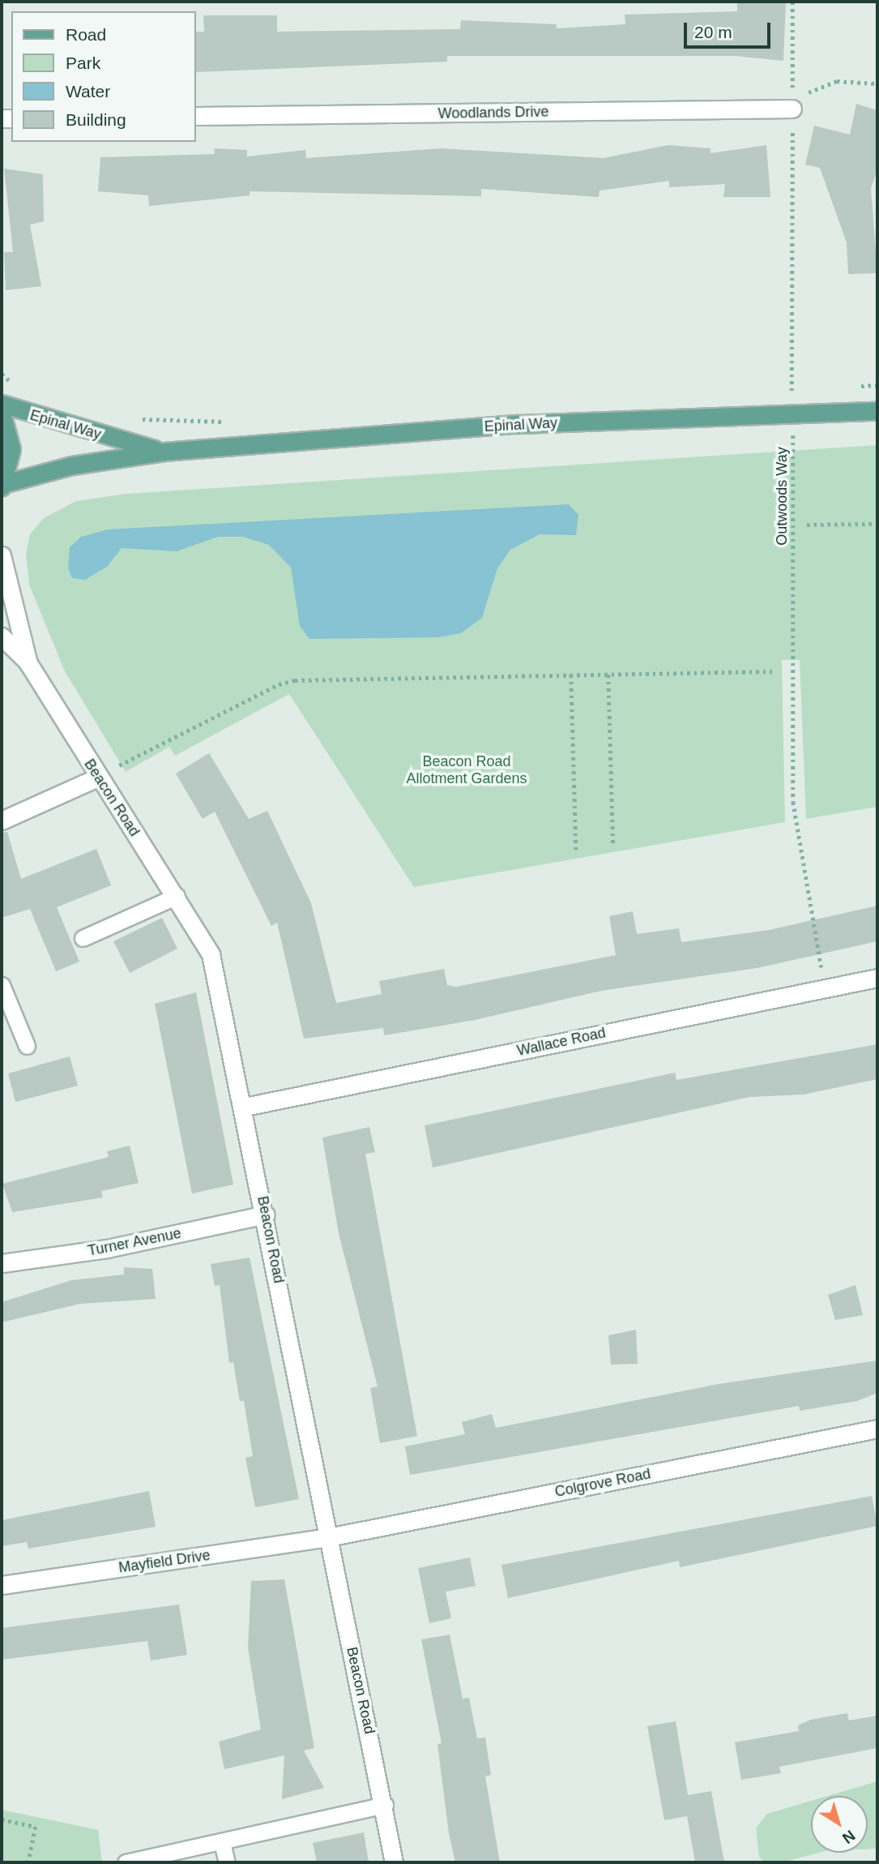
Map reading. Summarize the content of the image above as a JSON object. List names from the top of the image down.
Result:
{
  "streets": {
    "main road": ["Epinal Way"],
    "street": [
      "Woodlands Drive",
      "Beacon Road",
      "Wallace Road",
      "Turner Avenue",
      "Colgrove Road",
      "Mayfield Drive"
    ],
    "path": ["Outwoods Way"]
  },
  "crossings": [
    ["Woodlands Drive", "Outwoods Way"],
    ["Epinal Way", "Outwoods Way"],
    ["Outwoods Way", "Wallace Road"],
    ["Beacon Road", "Wallace Road"],
    ["Beacon Road", "Turner Avenue"],
    ["Beacon Road", "Colgrove Road"],
    ["Beacon Road", "Mayfield Drive"],
    ["Colgrove Road", "Mayfield Drive"]
  ],
  "parks": ["Beacon Road Allotment Gardens"],
  "legend": [
    "Road",
    "Park",
    "Water",
    "Building"
  ],
  "scale_bar": "20 m",
  "north": "bottom right"
}
